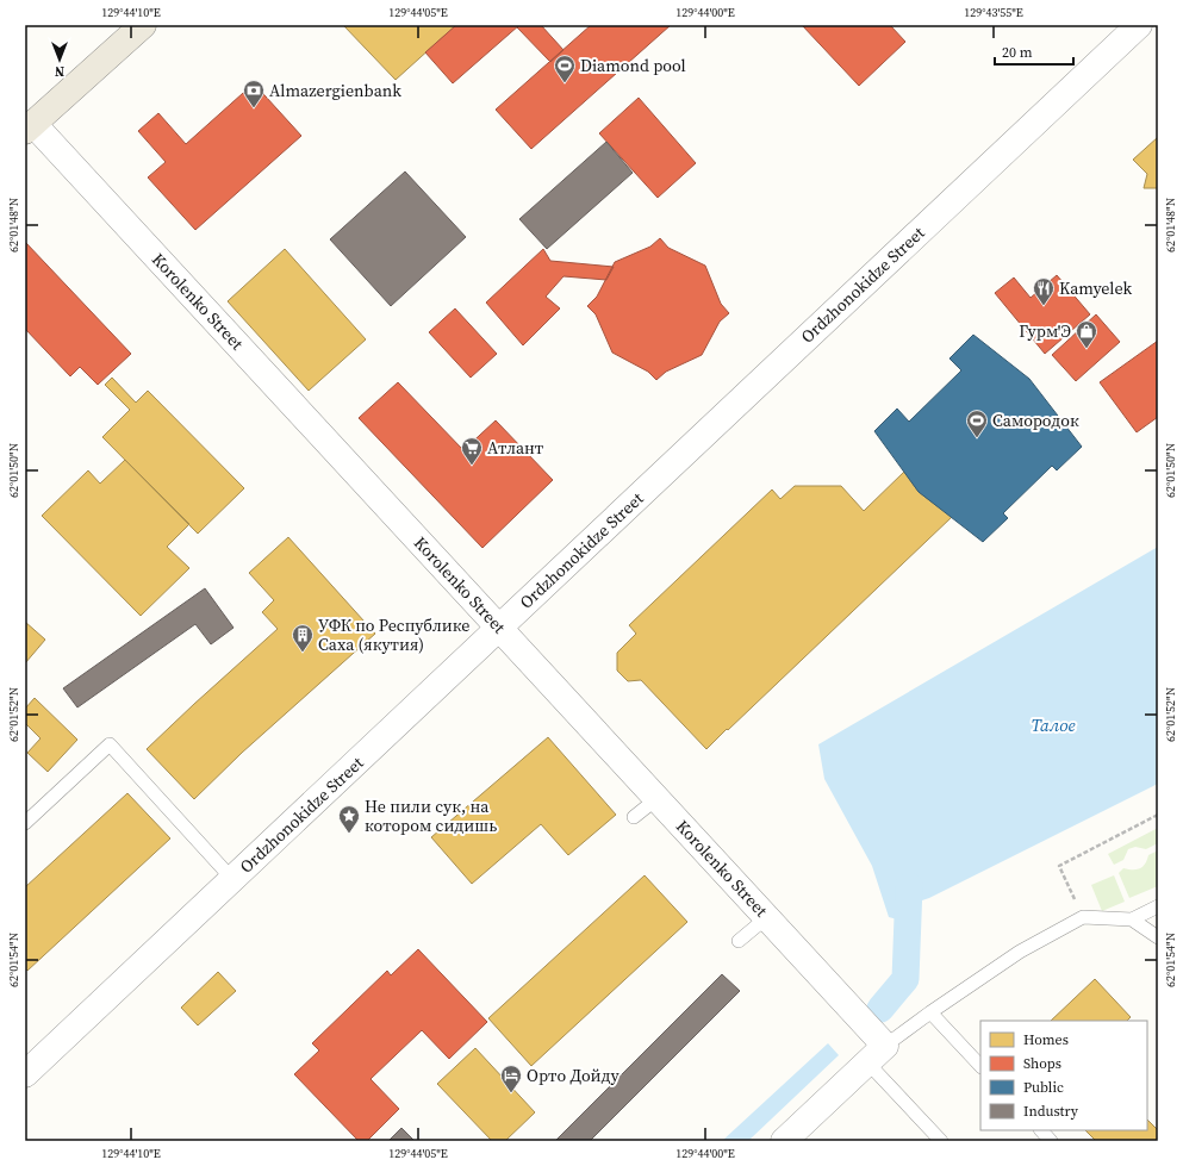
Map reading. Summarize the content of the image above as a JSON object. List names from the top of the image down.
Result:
{
  "streets": {
    "street": ["Ordzhonokidze Street", "Korolenko Street"]
  },
  "crossings": [
    ["Ordzhonokidze Street", "Korolenko Street"]
  ],
  "water": ["Талое"],
  "places": {
    "sports": ["Diamond pool", "Самородок"],
    "bank": ["Almazergienbank"],
    "restaurant": ["Kamyelek"],
    "shop": ["Гурм'Э"],
    "supermarket": ["Атлант"],
    "building": ["УФК по Республике Саха (якутия)"],
    "place": ["Не пили сук, на котором сидишь"],
    "hotel": ["Орто Дойду"]
  },
  "legend": [
    "Homes",
    "Shops",
    "Public",
    "Industry"
  ],
  "scale_bar": "20 m",
  "north": "bottom",
  "coordinates": [
    "129°44'10\"E",
    "129°44'05\"E",
    "129°44'00\"E",
    "129°43'55\"E",
    "62°01'48\"N",
    "62°01'50\"N",
    "62°01'52\"N",
    "62°01'54\"N"
  ]
}
